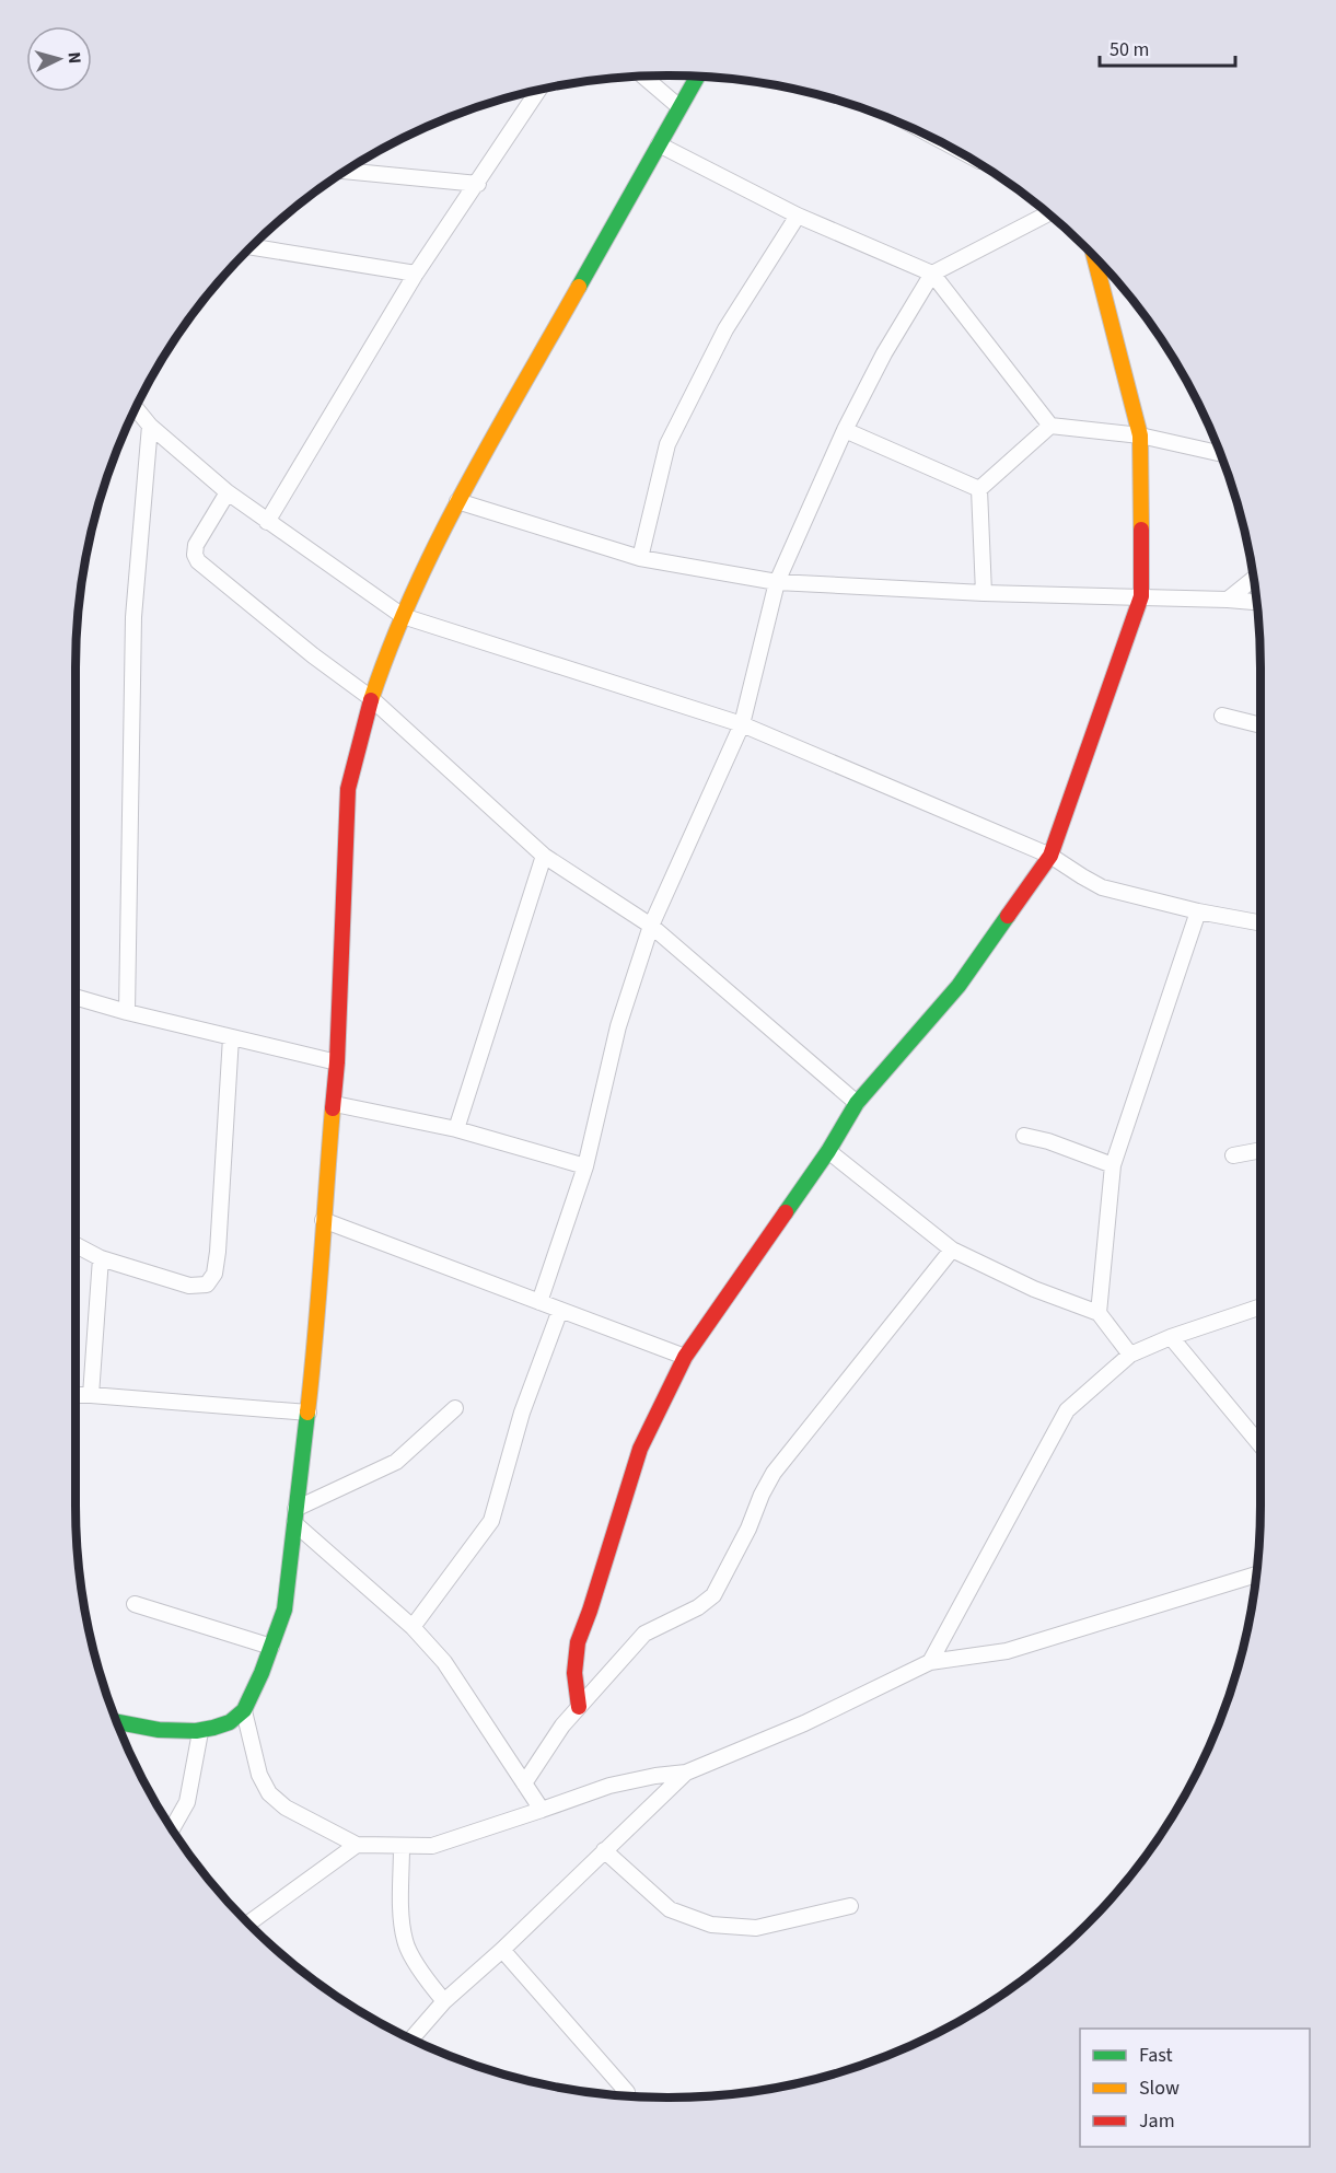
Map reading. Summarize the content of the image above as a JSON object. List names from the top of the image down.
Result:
{
  "legend": ["Fast", "Slow", "Jam"],
  "scale_bar": "50 m",
  "north": "right"
}
